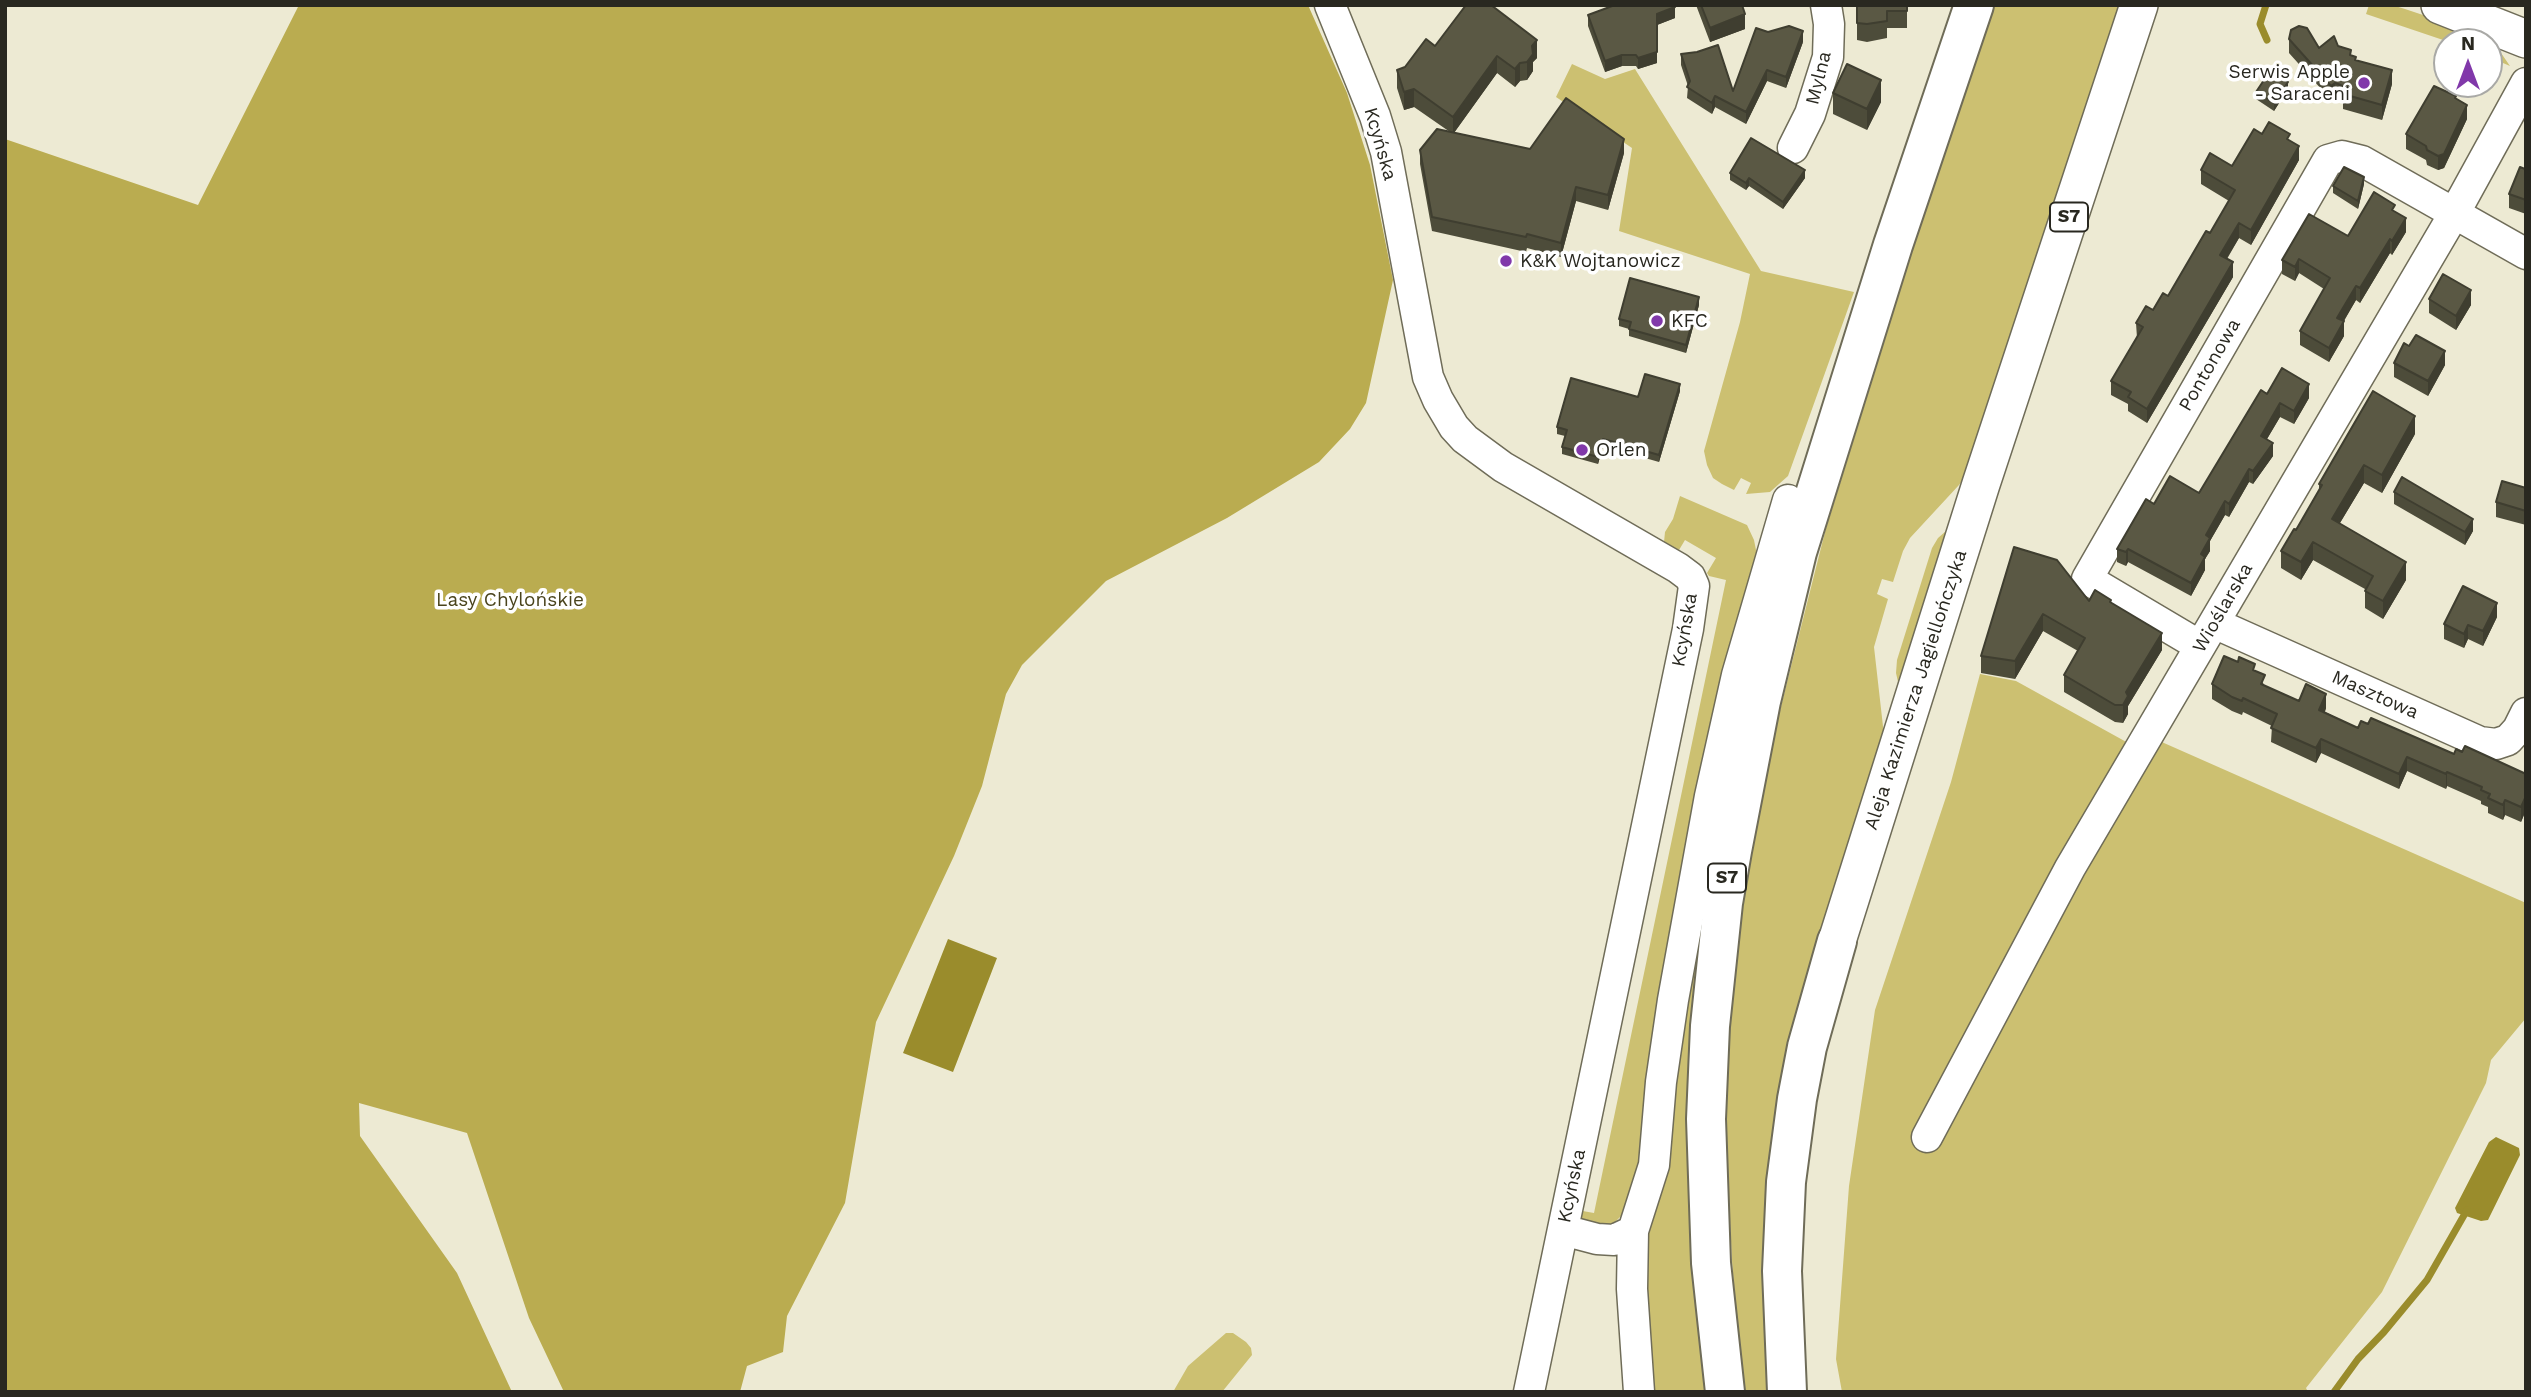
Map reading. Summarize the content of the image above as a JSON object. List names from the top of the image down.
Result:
{
  "streets": {
    "highway": ["S7", "Aleja Kazimierza Jagiellończyka"],
    "street": [
      "Mylna",
      "Kcyńska",
      "Pontonowa",
      "Wioślarska",
      "Masztowa"
    ]
  },
  "crossings": [
    ["Pontonowa", "Wioślarska"],
    ["Pontonowa", "Masztowa"],
    ["Wioślarska", "Masztowa"]
  ],
  "parks": ["Lasy Chylońskie"],
  "places": [
    "Serwis Apple - Saraceni",
    "K&K Wojtanowicz",
    "KFC",
    "Orlen"
  ],
  "north": "top"
}
